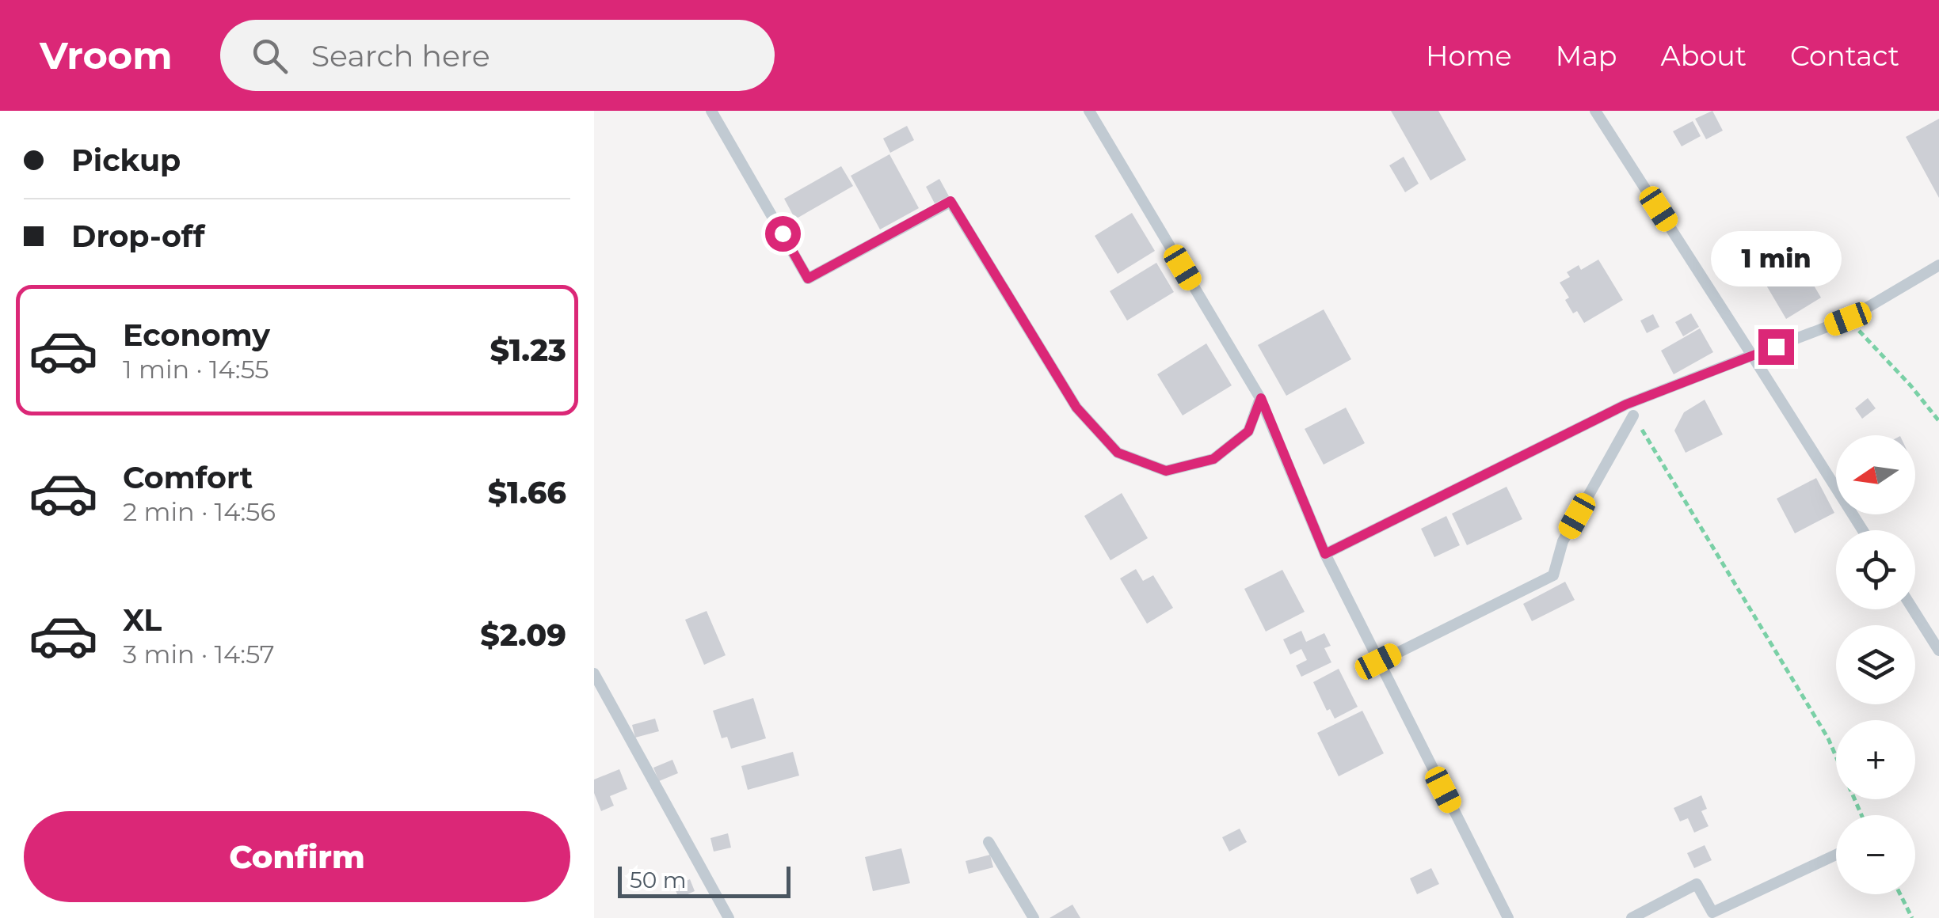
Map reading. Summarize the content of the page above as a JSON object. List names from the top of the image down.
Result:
{
  "scale_bar": "50 m",
  "north": "left",
  "page": {
    "header": "Vroom",
    "search": "Search here",
    "nav": [
      "Home",
      "Map",
      "About",
      "Contact"
    ],
    "banner": ["Pickup", "Drop-off"],
    "bubble": "1 min",
    "list": [
      {
        "name": "Economy",
        "note": "1 min · 14:55",
        "value": "$1.23"
      },
      {
        "name": "Comfort",
        "note": "2 min · 14:56",
        "value": "$1.66"
      },
      {
        "name": "XL",
        "note": "3 min · 14:57",
        "value": "$2.09"
      }
    ],
    "map_buttons": ["+", "−"],
    "buttons": "Confirm",
    "scale": "50 m"
  }
}
